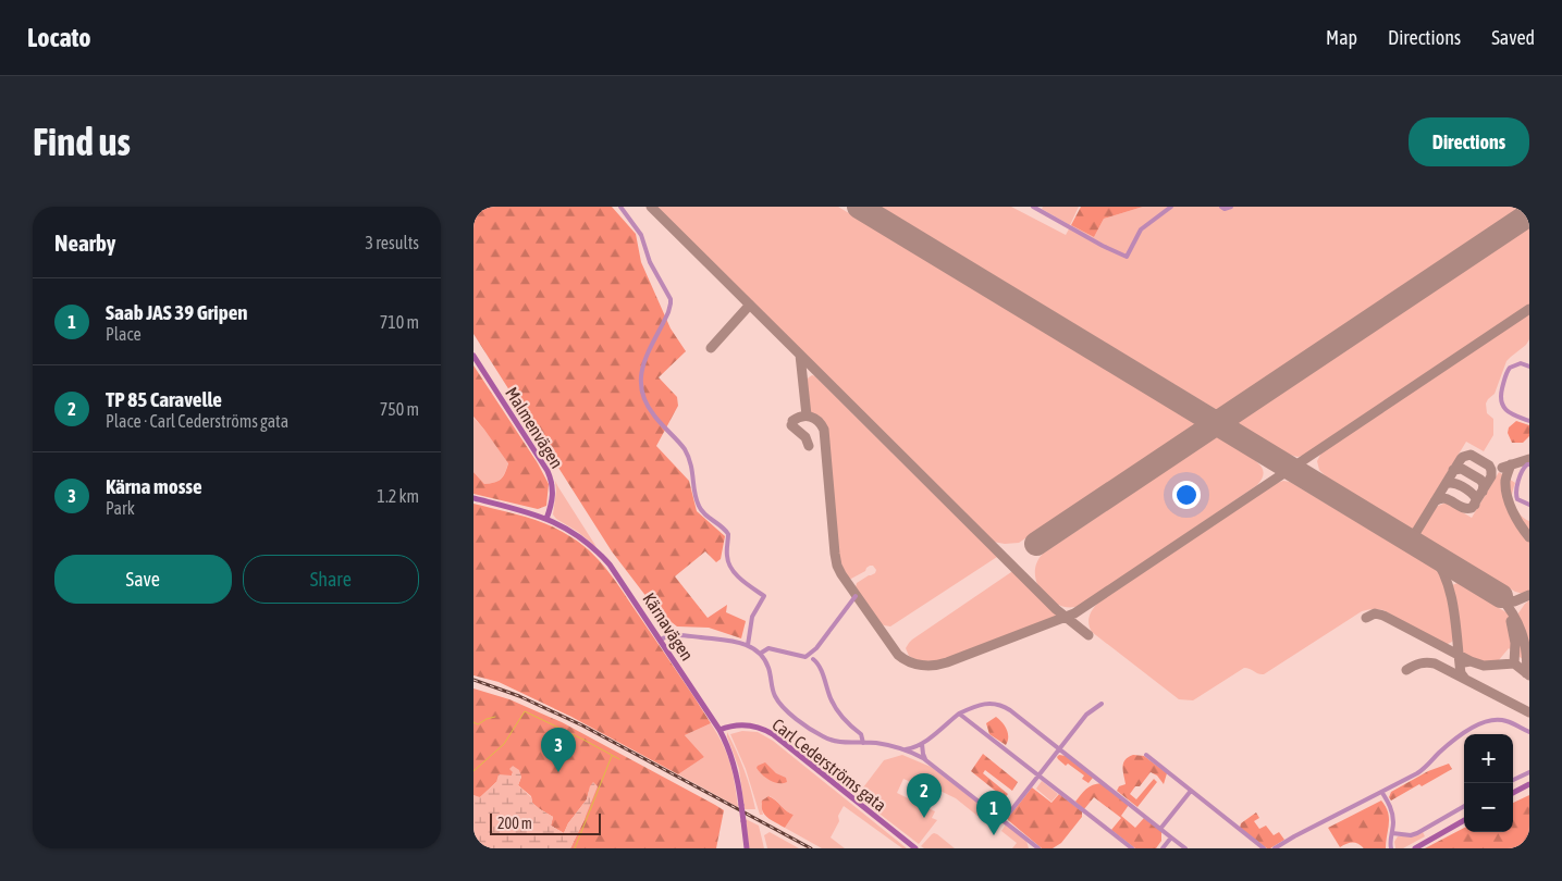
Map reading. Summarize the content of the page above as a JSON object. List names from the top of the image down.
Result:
{
  "streets": {
    "street": ["Malmenvägen", "Kärnavägen", "Carl Cederströms gata"]
  },
  "crossings": [
    ["Malmenvägen", "Kärnavägen"],
    ["Kärnavägen", "Carl Cederströms gata"]
  ],
  "scale_bar": "200 m",
  "page": {
    "header": "Locato",
    "nav": ["Map", "Directions", "Saved"],
    "buttons": [
      "Directions",
      ["Save", "Share"]
    ],
    "title": "Find us",
    "heading": ["Nearby", "3 results"],
    "list": [
      {
        "mark": "1",
        "name": "Saab JAS 39 Gripen",
        "note": "Place",
        "value": "710 m"
      },
      {
        "mark": "2",
        "name": "TP 85 Caravelle",
        "note": "Place · Carl Cederströms gata",
        "value": "750 m"
      },
      {
        "mark": "3",
        "name": "Kärna mosse",
        "note": "Park",
        "value": "1.2 km"
      }
    ],
    "pins": ["3", "2", "1"],
    "map_buttons": ["+", "−"],
    "scale": "200 m"
  }
}
